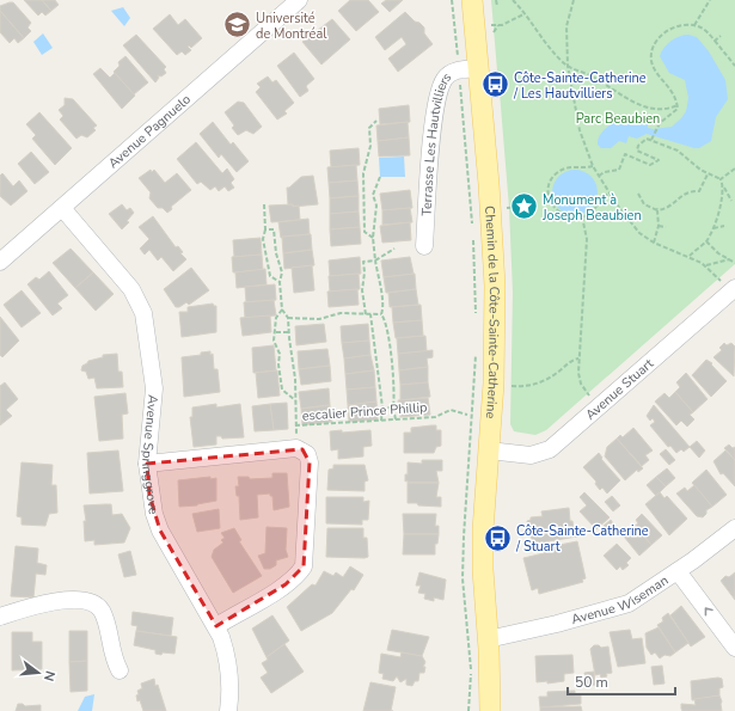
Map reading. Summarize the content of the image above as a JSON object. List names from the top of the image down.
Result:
{
  "streets": {
    "main road": ["Chemin de la Côte-Sainte-Catherine"],
    "street": [
      "Avenue Pagnuelo",
      "Terrasse Les Hautvilliers",
      "Avenue Stuart",
      "Avenue Springgrove",
      "Avenue Wiseman"
    ],
    "path": ["escalier Prince Phillip"]
  },
  "crossings": [
    ["Avenue Pagnuelo", "Avenue Springgrove"],
    ["Terrasse Les Hautvilliers", "Chemin de la Côte-Sainte-Catherine"],
    ["Chemin de la Côte-Sainte-Catherine", "Avenue Stuart"],
    ["Chemin de la Côte-Sainte-Catherine", "Avenue Wiseman"]
  ],
  "parks": ["Parc Beaubien"],
  "places": {
    "school or university": ["Université de Montréal"],
    "bus stop": ["Côte-Sainte-Catherine / Les Hautvilliers", "Côte-Sainte-Catherine / Stuart"],
    "place": ["Monument à Joseph Beaubien"]
  },
  "scale_bar": "50 m",
  "north": "right"
}
